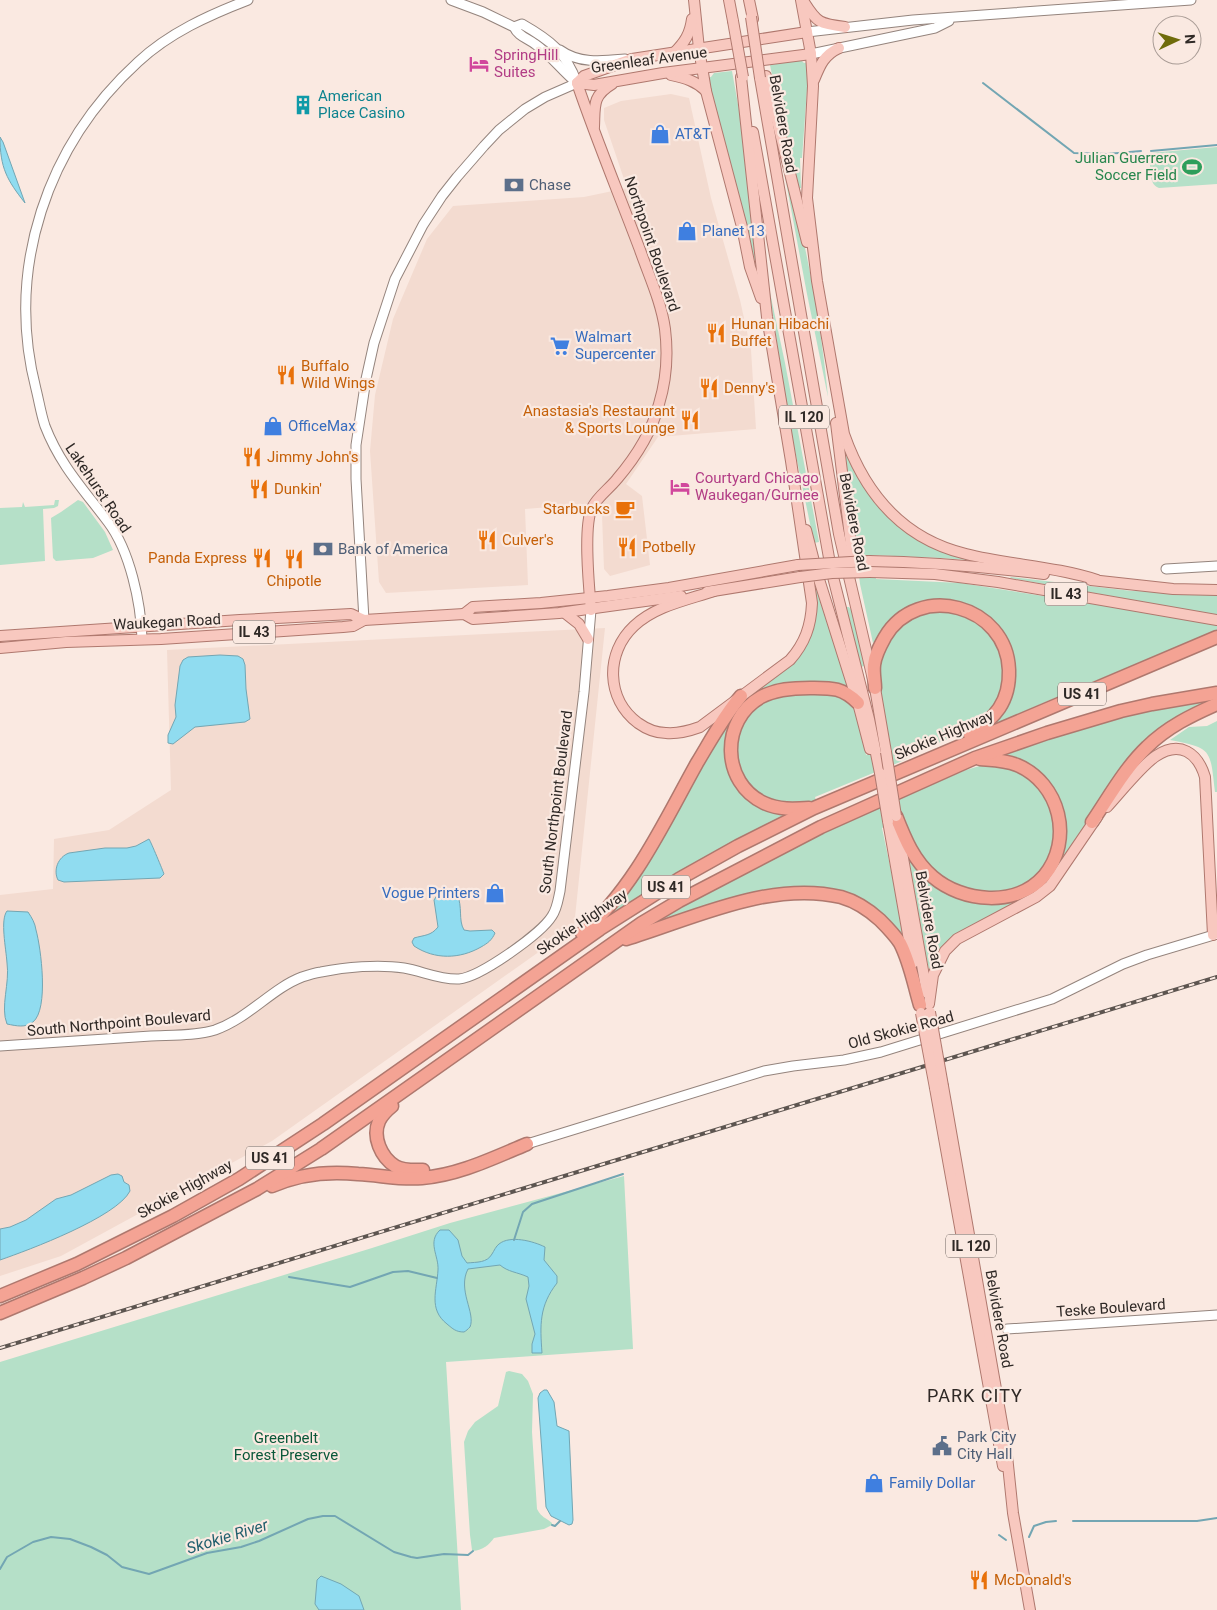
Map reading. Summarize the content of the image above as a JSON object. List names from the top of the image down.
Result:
{
  "streets": {
    "highway": ["US 41", "Skokie Highway"],
    "main road": [
      "Greenleaf Avenue",
      "Belvidere Road",
      "Northpoint Boulevard",
      "IL 120",
      "IL 43",
      "Waukegan Road"
    ],
    "street": [
      "Lakehurst Road",
      "South Northpoint Boulevard",
      "Old Skokie Road",
      "Teske Boulevard"
    ]
  },
  "crossings": [
    ["Greenleaf Avenue", "Northpoint Boulevard"],
    ["Northpoint Boulevard", "IL 43"],
    ["Northpoint Boulevard", "Waukegan Road"],
    ["Northpoint Boulevard", "South Northpoint Boulevard"],
    ["Lakehurst Road", "Waukegan Road"],
    ["IL 43", "Waukegan Road"],
    ["IL 43", "South Northpoint Boulevard"],
    ["Waukegan Road", "South Northpoint Boulevard"]
  ],
  "districts": ["PARK CITY"],
  "water": ["Skokie River"],
  "parks": ["Greenbelt Forest Preserve"],
  "places": {
    "hotel": ["SpringHill Suites", "Courtyard Chicago Waukegan/Gurnee"],
    "building": ["American Place Casino"],
    "shop": [
      "AT&T",
      "Planet 13",
      "OfficeMax",
      "Vogue Printers",
      "Family Dollar"
    ],
    "sports": ["Julian Guerrero Soccer Field"],
    "bank": ["Chase", "Bank of America"],
    "restaurant": [
      "Hunan Hibachi Buffet",
      "Buffalo Wild Wings",
      "Denny's",
      "Anastasia's Restaurant & Sports Lounge",
      "Jimmy John's",
      "Dunkin'",
      "Culver's",
      "Potbelly",
      "Panda Express",
      "Chipotle",
      "McDonald's"
    ],
    "supermarket": ["Walmart Supercenter"],
    "cafe": ["Starbucks"],
    "public building": ["Park City City Hall"]
  },
  "north": "right"
}
